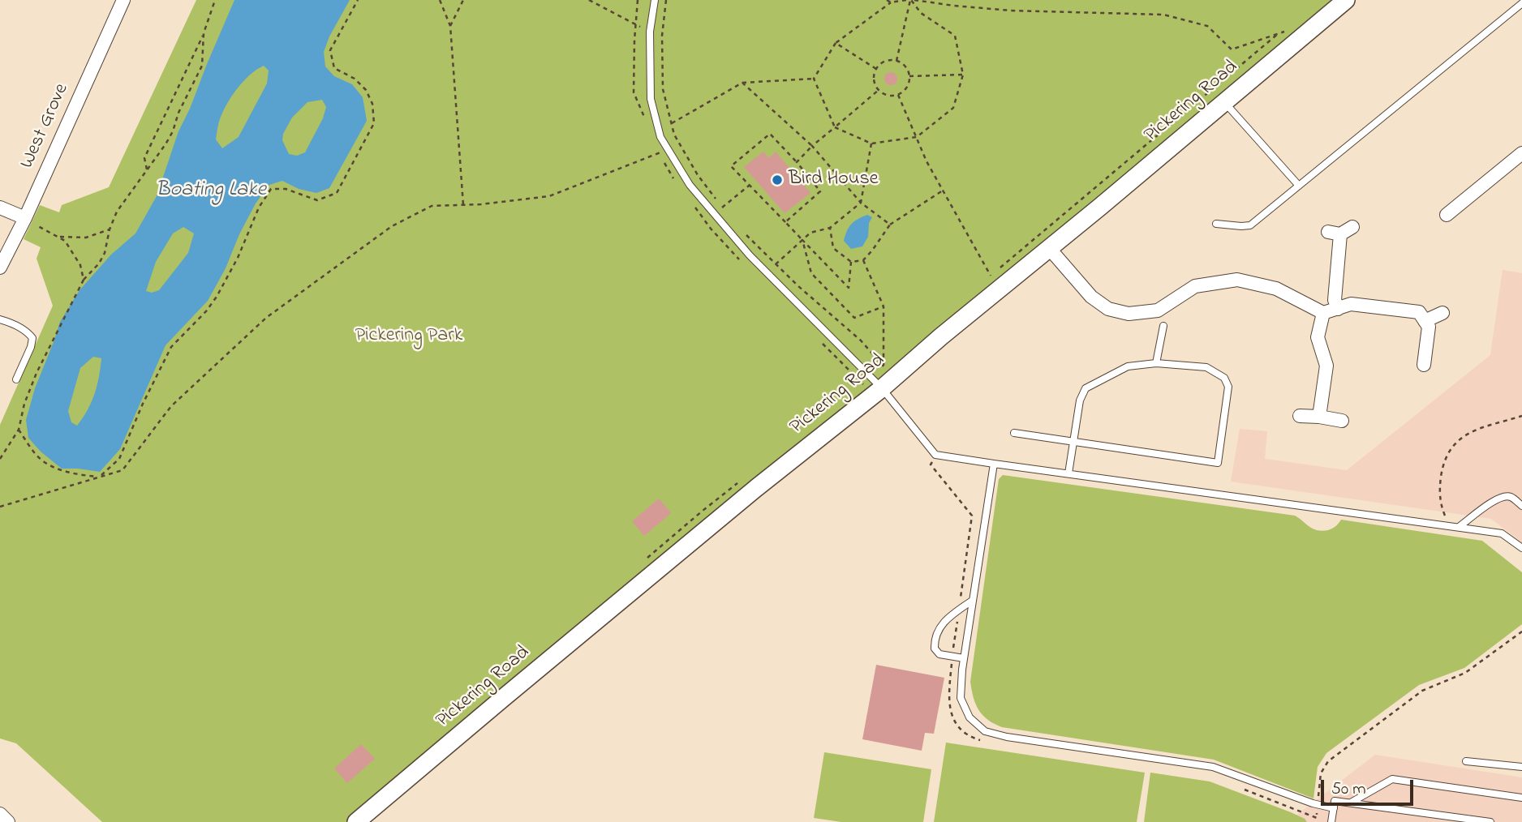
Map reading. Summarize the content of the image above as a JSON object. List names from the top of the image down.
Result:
{
  "streets": {
    "street": ["Pickering Road", "West Grove"]
  },
  "water": ["Boating Lake"],
  "parks": ["Pickering Park"],
  "places": ["Bird House"],
  "scale_bar": "50 m"
}
